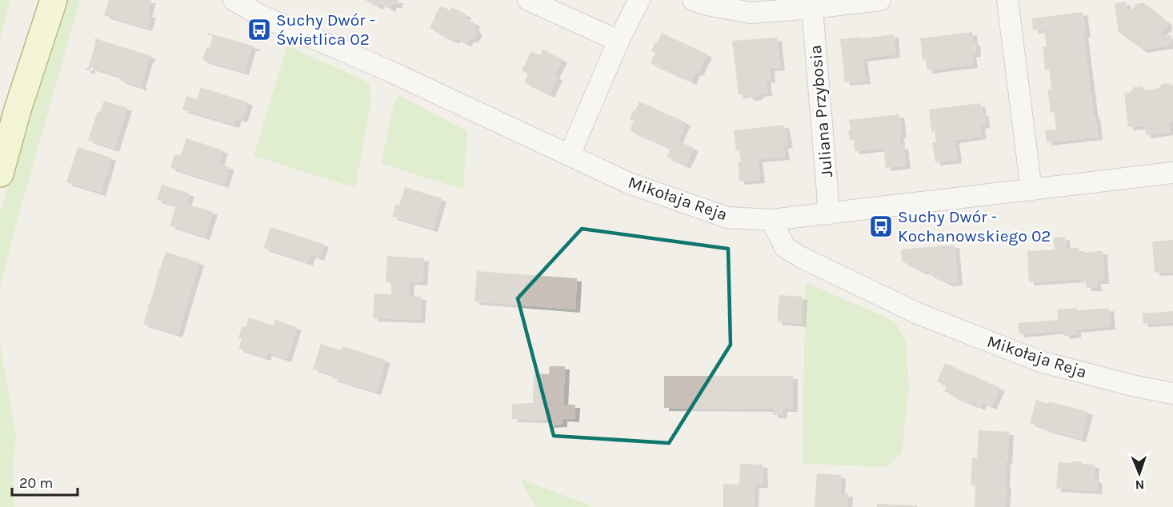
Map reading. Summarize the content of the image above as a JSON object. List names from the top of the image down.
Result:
{
  "streets": {
    "street": ["Juliana Przybosia", "Mikołaja Reja"]
  },
  "places": {
    "bus stop": ["Suchy Dwór - Świetlica 02", "Suchy Dwór - Kochanowskiego 02"]
  },
  "scale_bar": "20 m",
  "north": "bottom"
}
